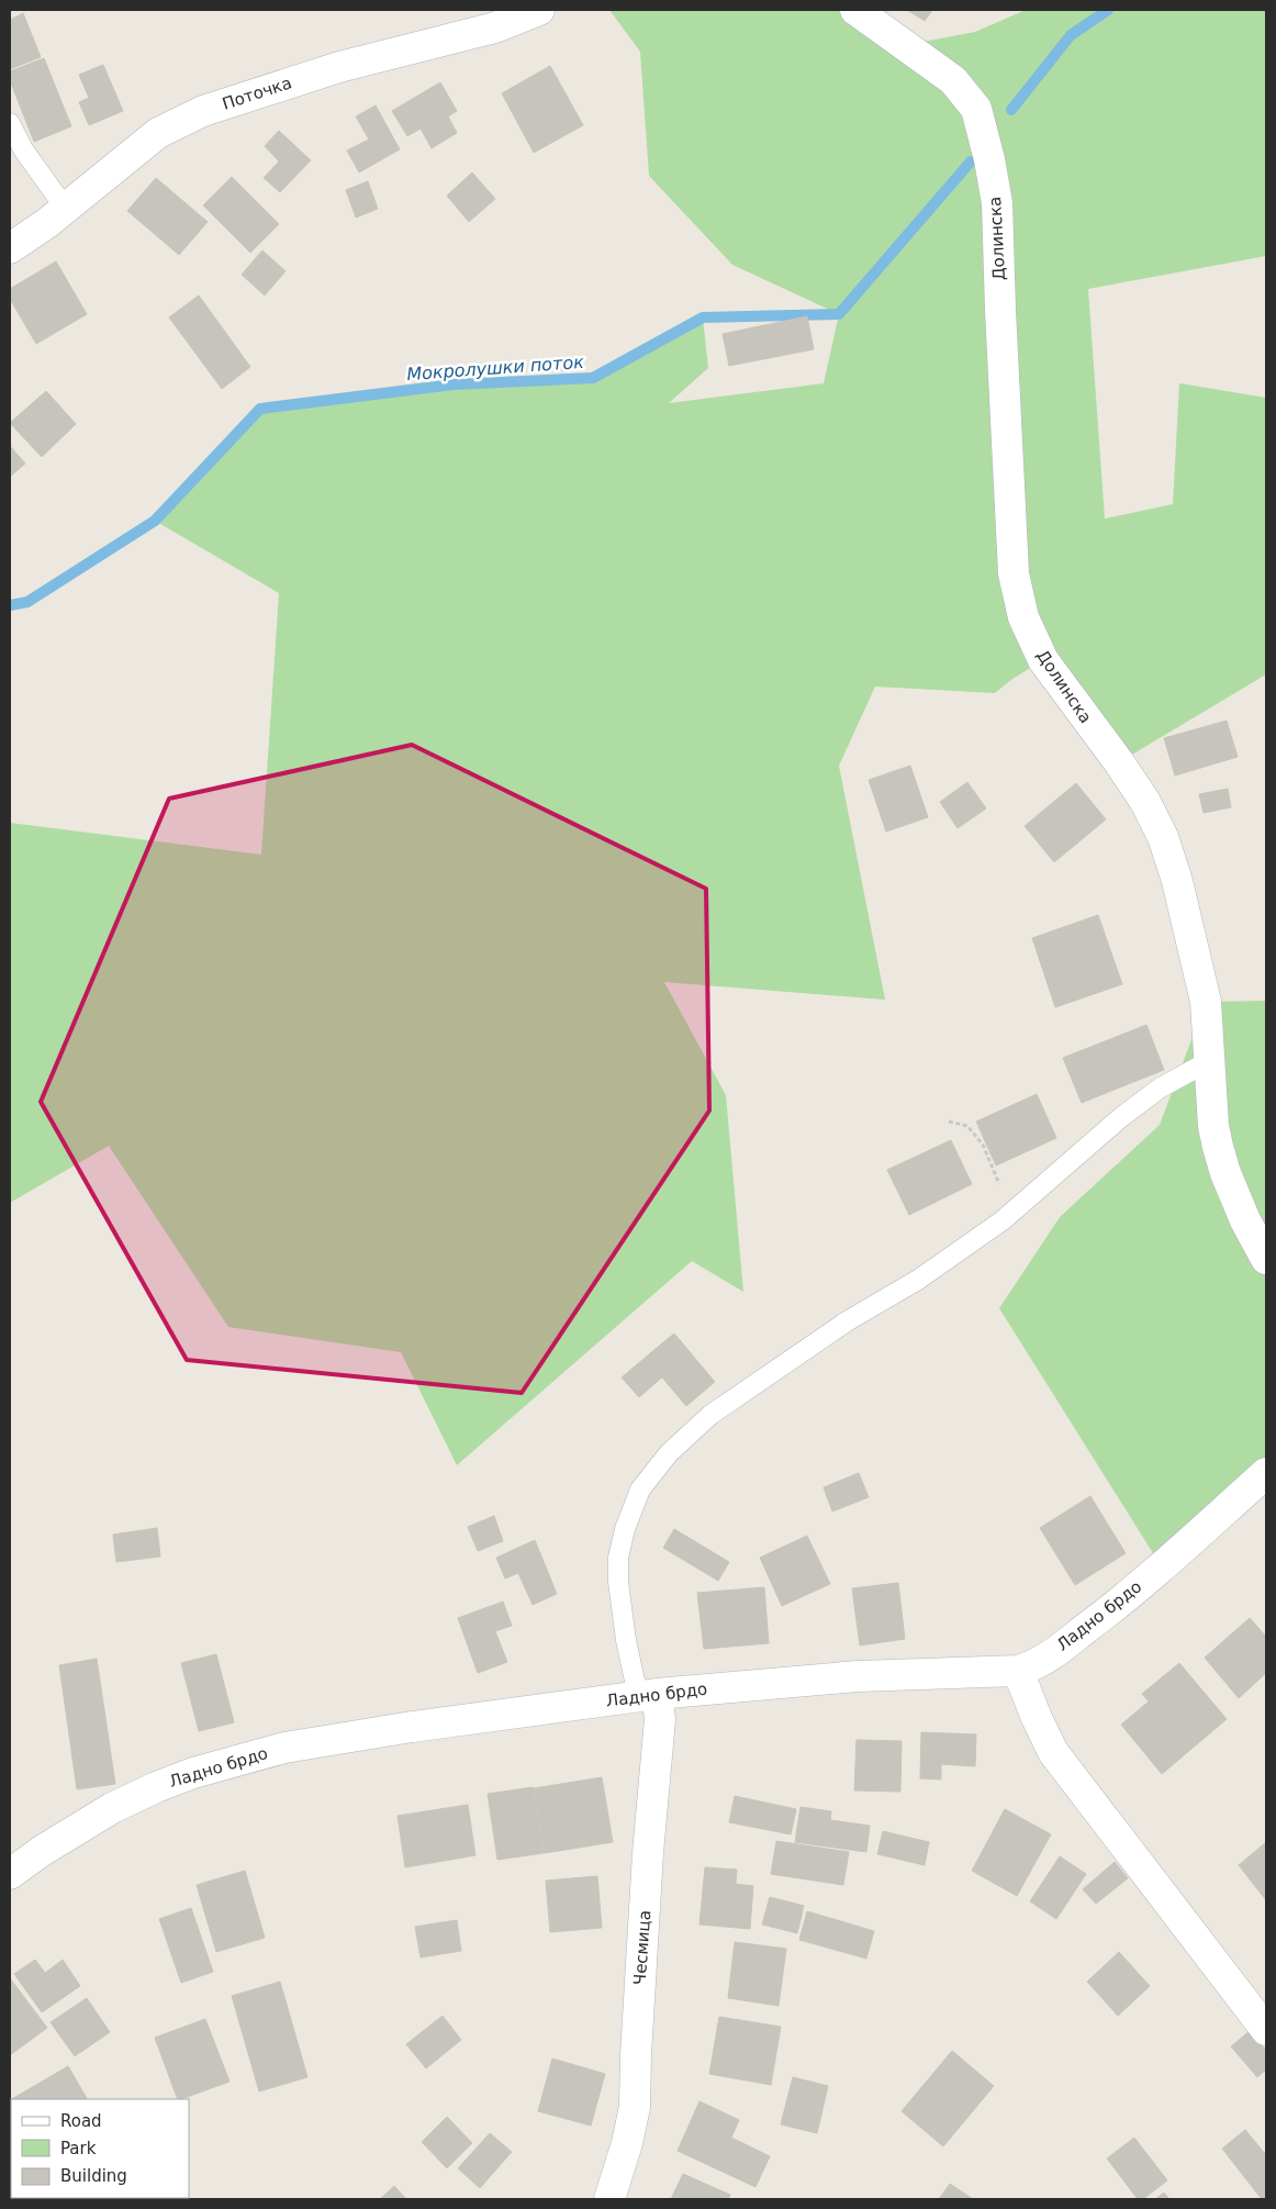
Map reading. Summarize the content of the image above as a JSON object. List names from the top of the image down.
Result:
{
  "streets": {
    "street": [
      "Поточка",
      "Долинска",
      "Ладно брдо",
      "Чесмица"
    ]
  },
  "crossings": [
    ["Ладно брдо", "Чесмица"]
  ],
  "water": ["Мокролушки поток"],
  "legend": ["Road", "Park", "Building"]
}
